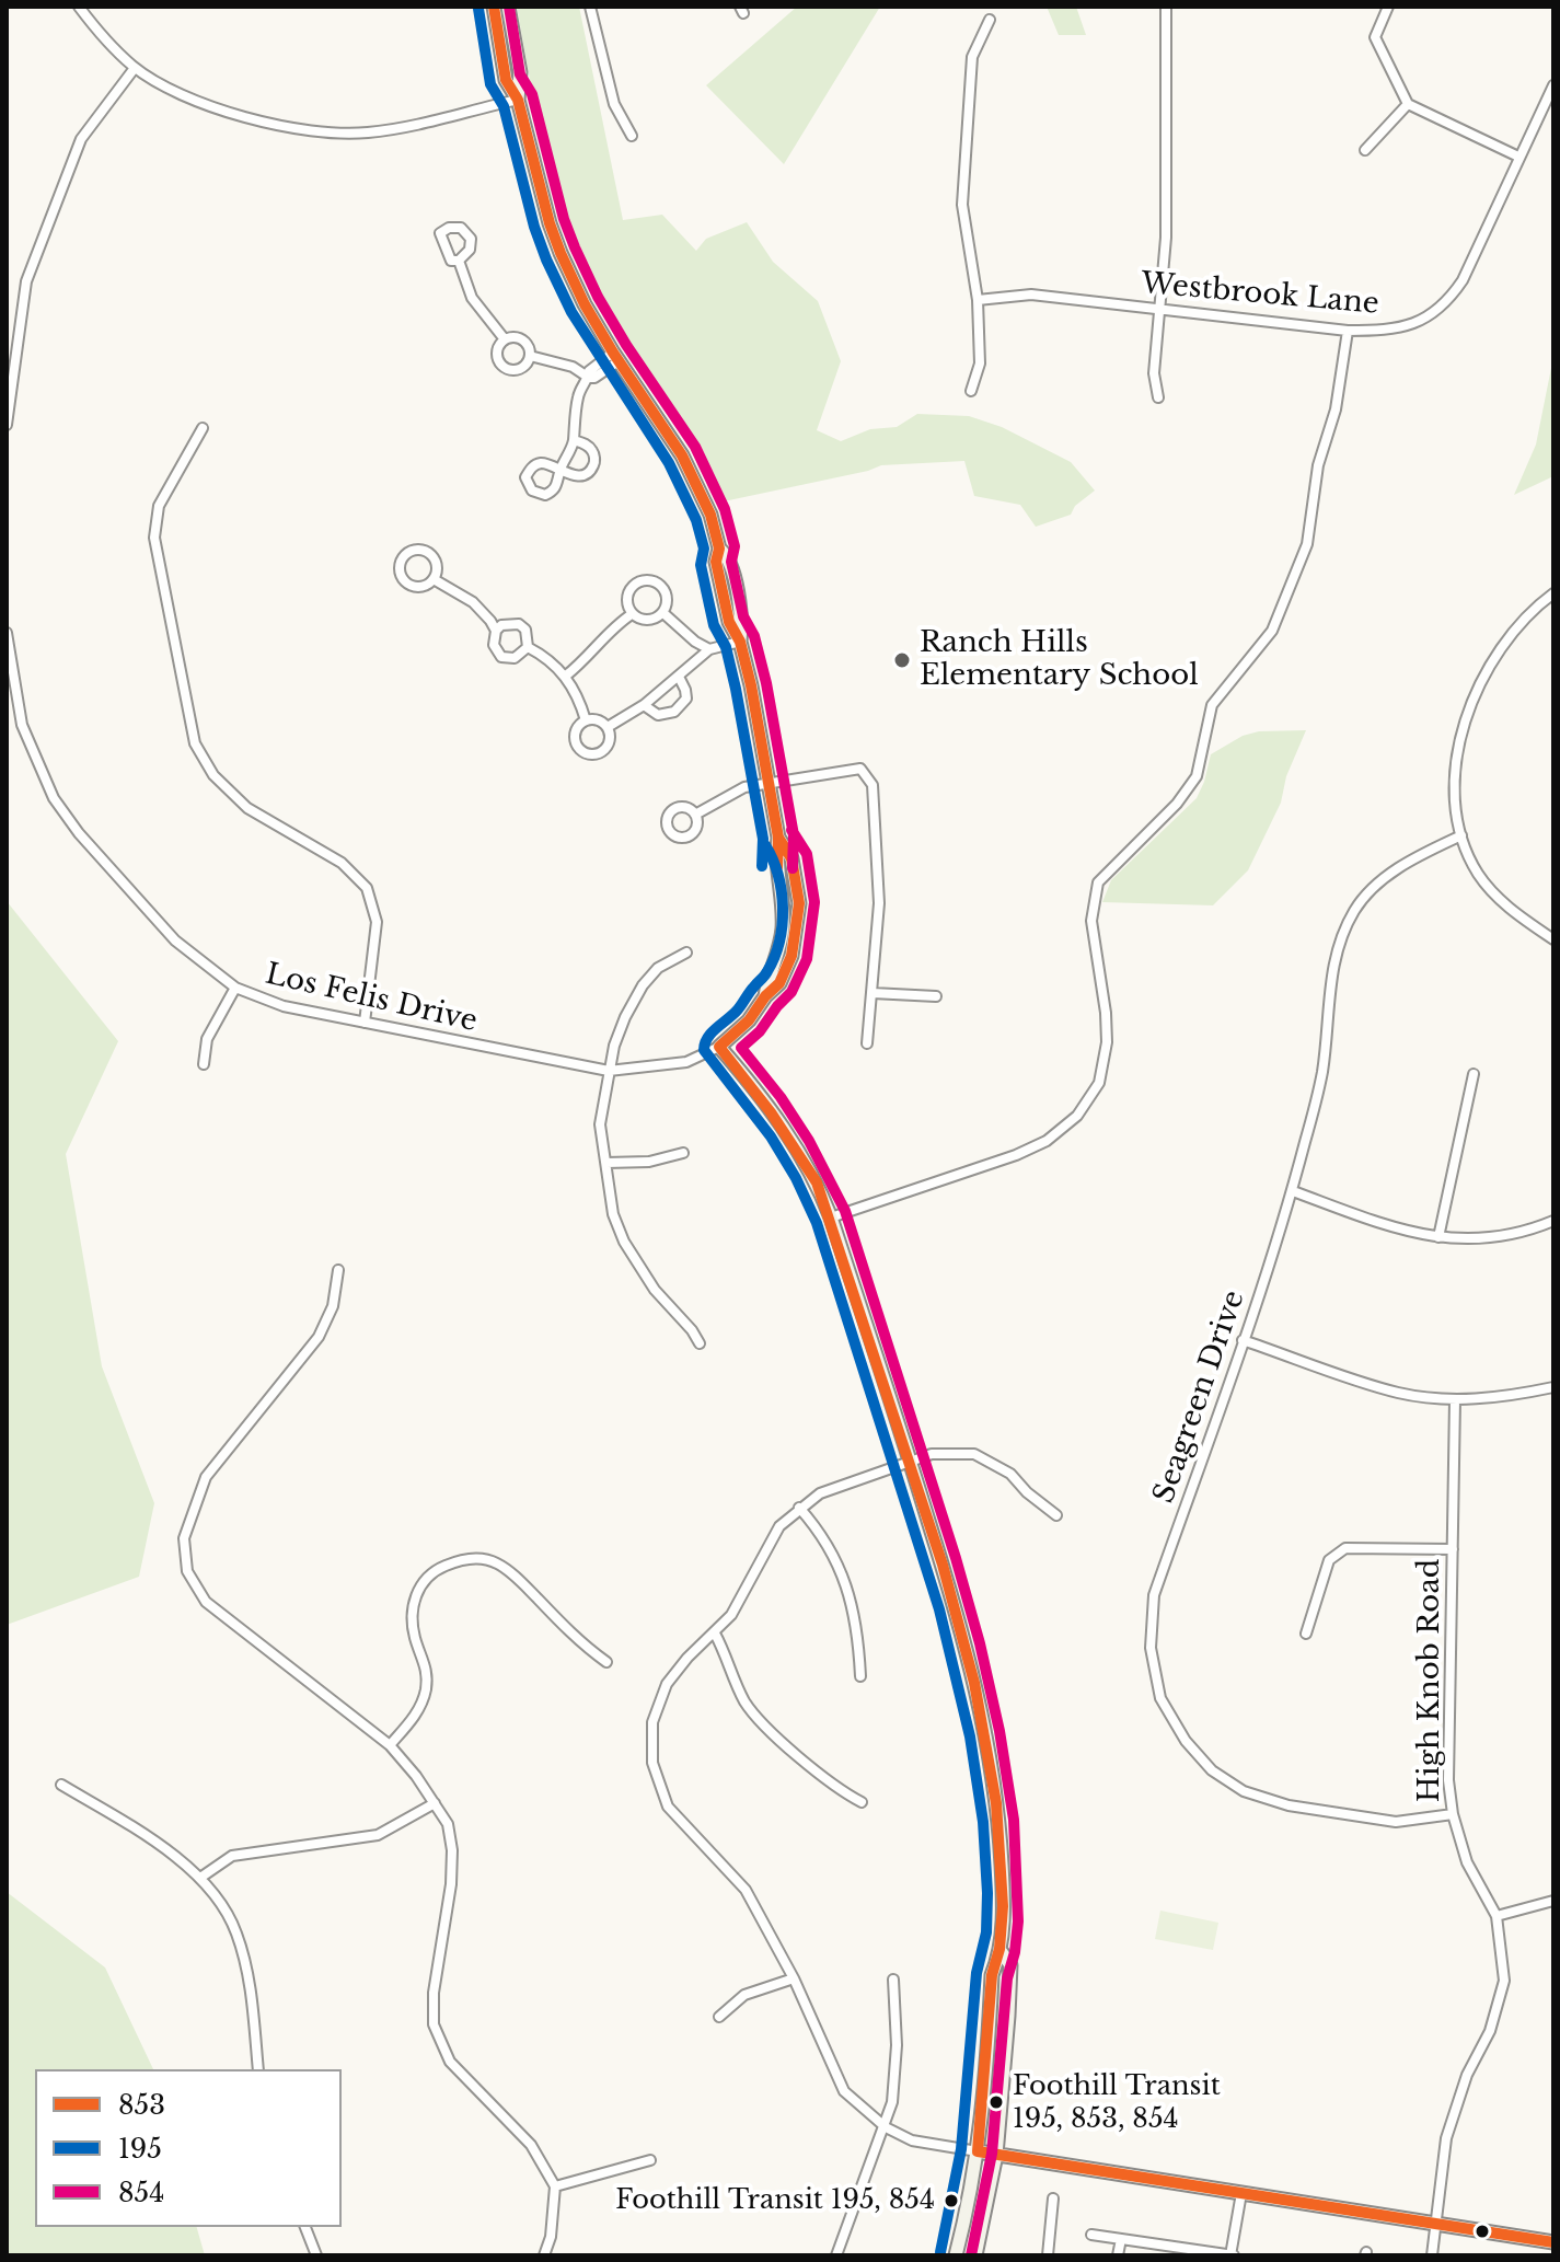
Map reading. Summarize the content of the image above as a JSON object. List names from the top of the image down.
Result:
{
  "streets": {
    "street": [
      "Westbrook Lane",
      "Los Felis Drive",
      "Seagreen Drive",
      "High Knob Road"
    ]
  },
  "crossings": [
    ["Seagreen Drive", "High Knob Road"]
  ],
  "places": ["Ranch Hills Elementary School", "Foothill Transit 195, 853, 854", "Foothill Transit 195, 854"],
  "lines": ["transit line 853", "transit line 854", "transit line 195"],
  "legend": ["853", "195", "854"]
}
